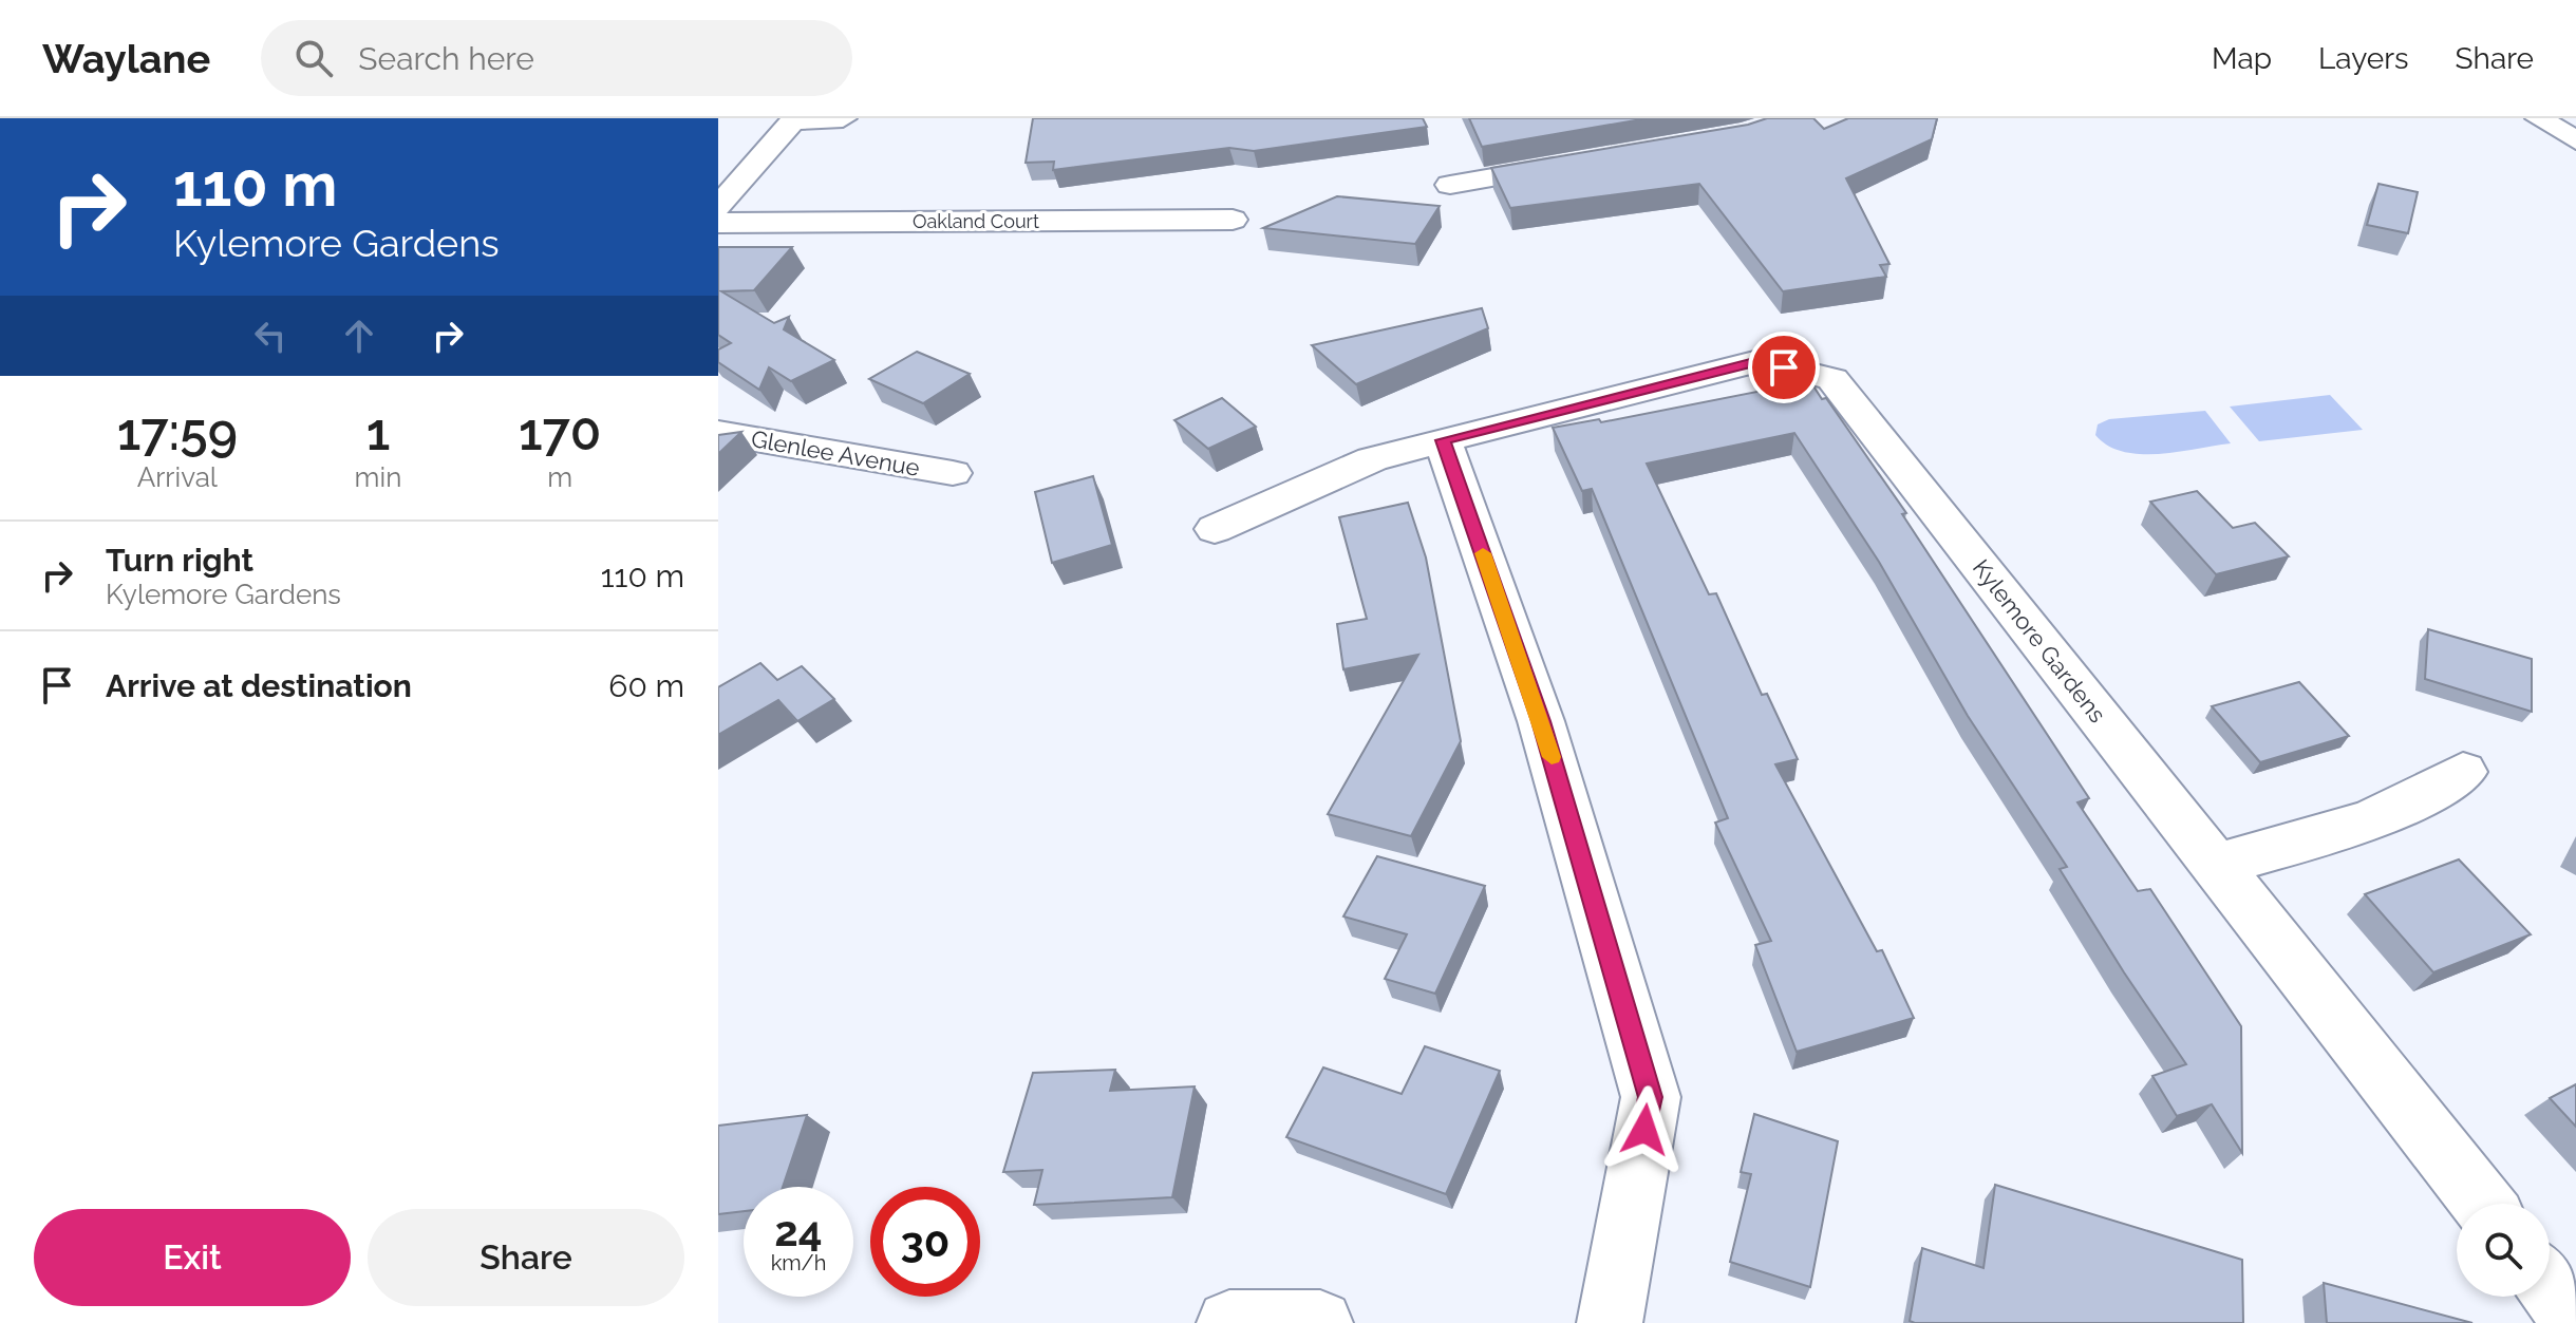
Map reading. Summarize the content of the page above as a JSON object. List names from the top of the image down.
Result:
{
  "streets": {
    "main road": ["Oakland Court", "Glenlee Avenue", "Kylemore Gardens"]
  },
  "page": {
    "header": "Waylane",
    "search": "Search here",
    "nav": ["Map", "Layers", "Share"],
    "turn": ["110 m", "Kylemore Gardens"],
    "eta": [
      "17:59",
      "Arrival",
      "1",
      "min",
      "170",
      "m"
    ],
    "list": [
      {
        "name": "Turn right",
        "note": "Kylemore Gardens",
        "value": "110 m"
      },
      {
        "name": "Arrive at destination",
        "value": "60 m"
      }
    ],
    "speed": "24 km/h",
    "limit": "30",
    "buttons": ["Exit", "Share"]
  }
}
